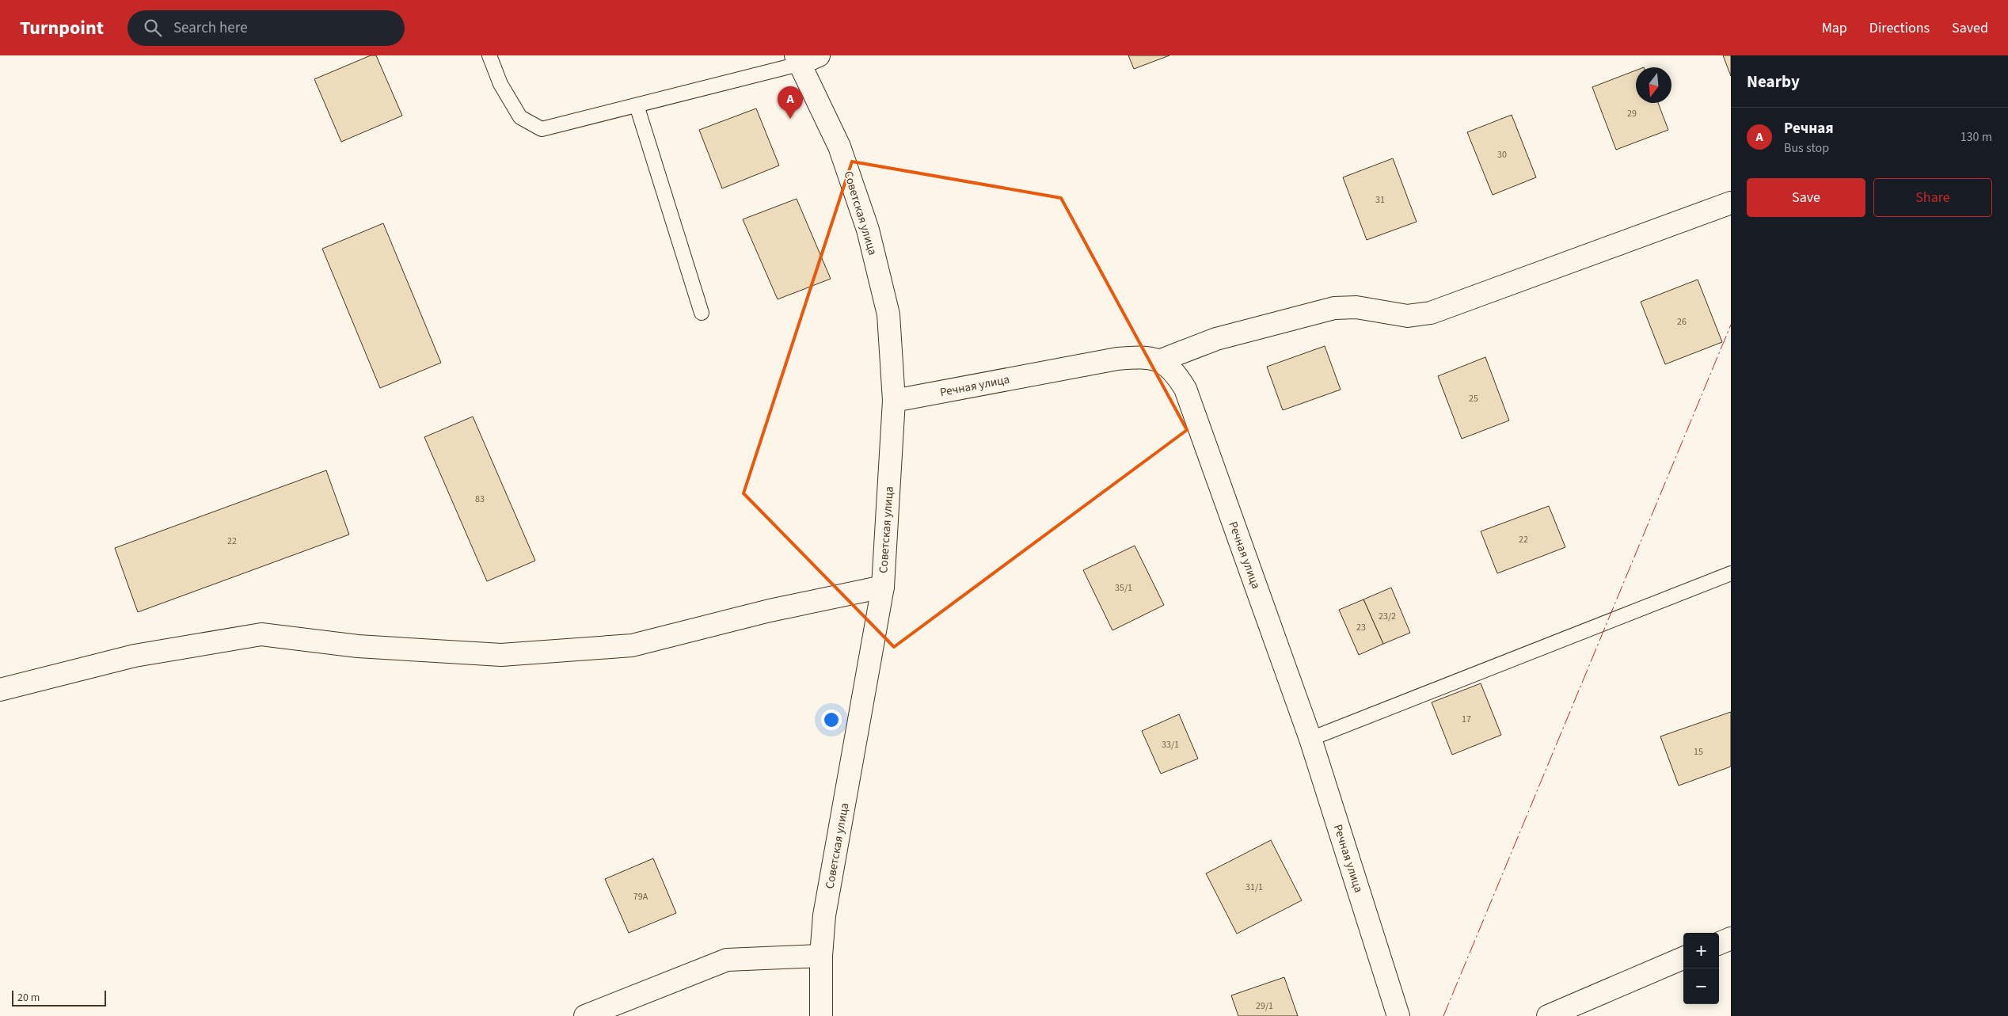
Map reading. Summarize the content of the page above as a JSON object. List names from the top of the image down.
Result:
{
  "streets": {
    "street": ["Советская улица", "Речная улица"]
  },
  "crossings": [
    ["Советская улица", "Речная улица"]
  ],
  "house_numbers": [
    "29",
    "30",
    "31",
    "26",
    "25",
    "83",
    "22",
    "22",
    "35/1",
    "23/2",
    "23",
    "17",
    "33/1",
    "15",
    "31/1",
    "79А",
    "29/1"
  ],
  "scale_bar": "20 m",
  "north": "bottom",
  "page": {
    "header": "Turnpoint",
    "search": "Search here",
    "nav": ["Map", "Directions", "Saved"],
    "heading": "Nearby",
    "pins": "A",
    "list": [
      {
        "mark": "A",
        "name": "Речная",
        "note": "Bus stop",
        "value": "130 m"
      }
    ],
    "buttons": ["Save", "Share"],
    "map_buttons": ["+", "−"],
    "scale": "20 m"
  }
}
